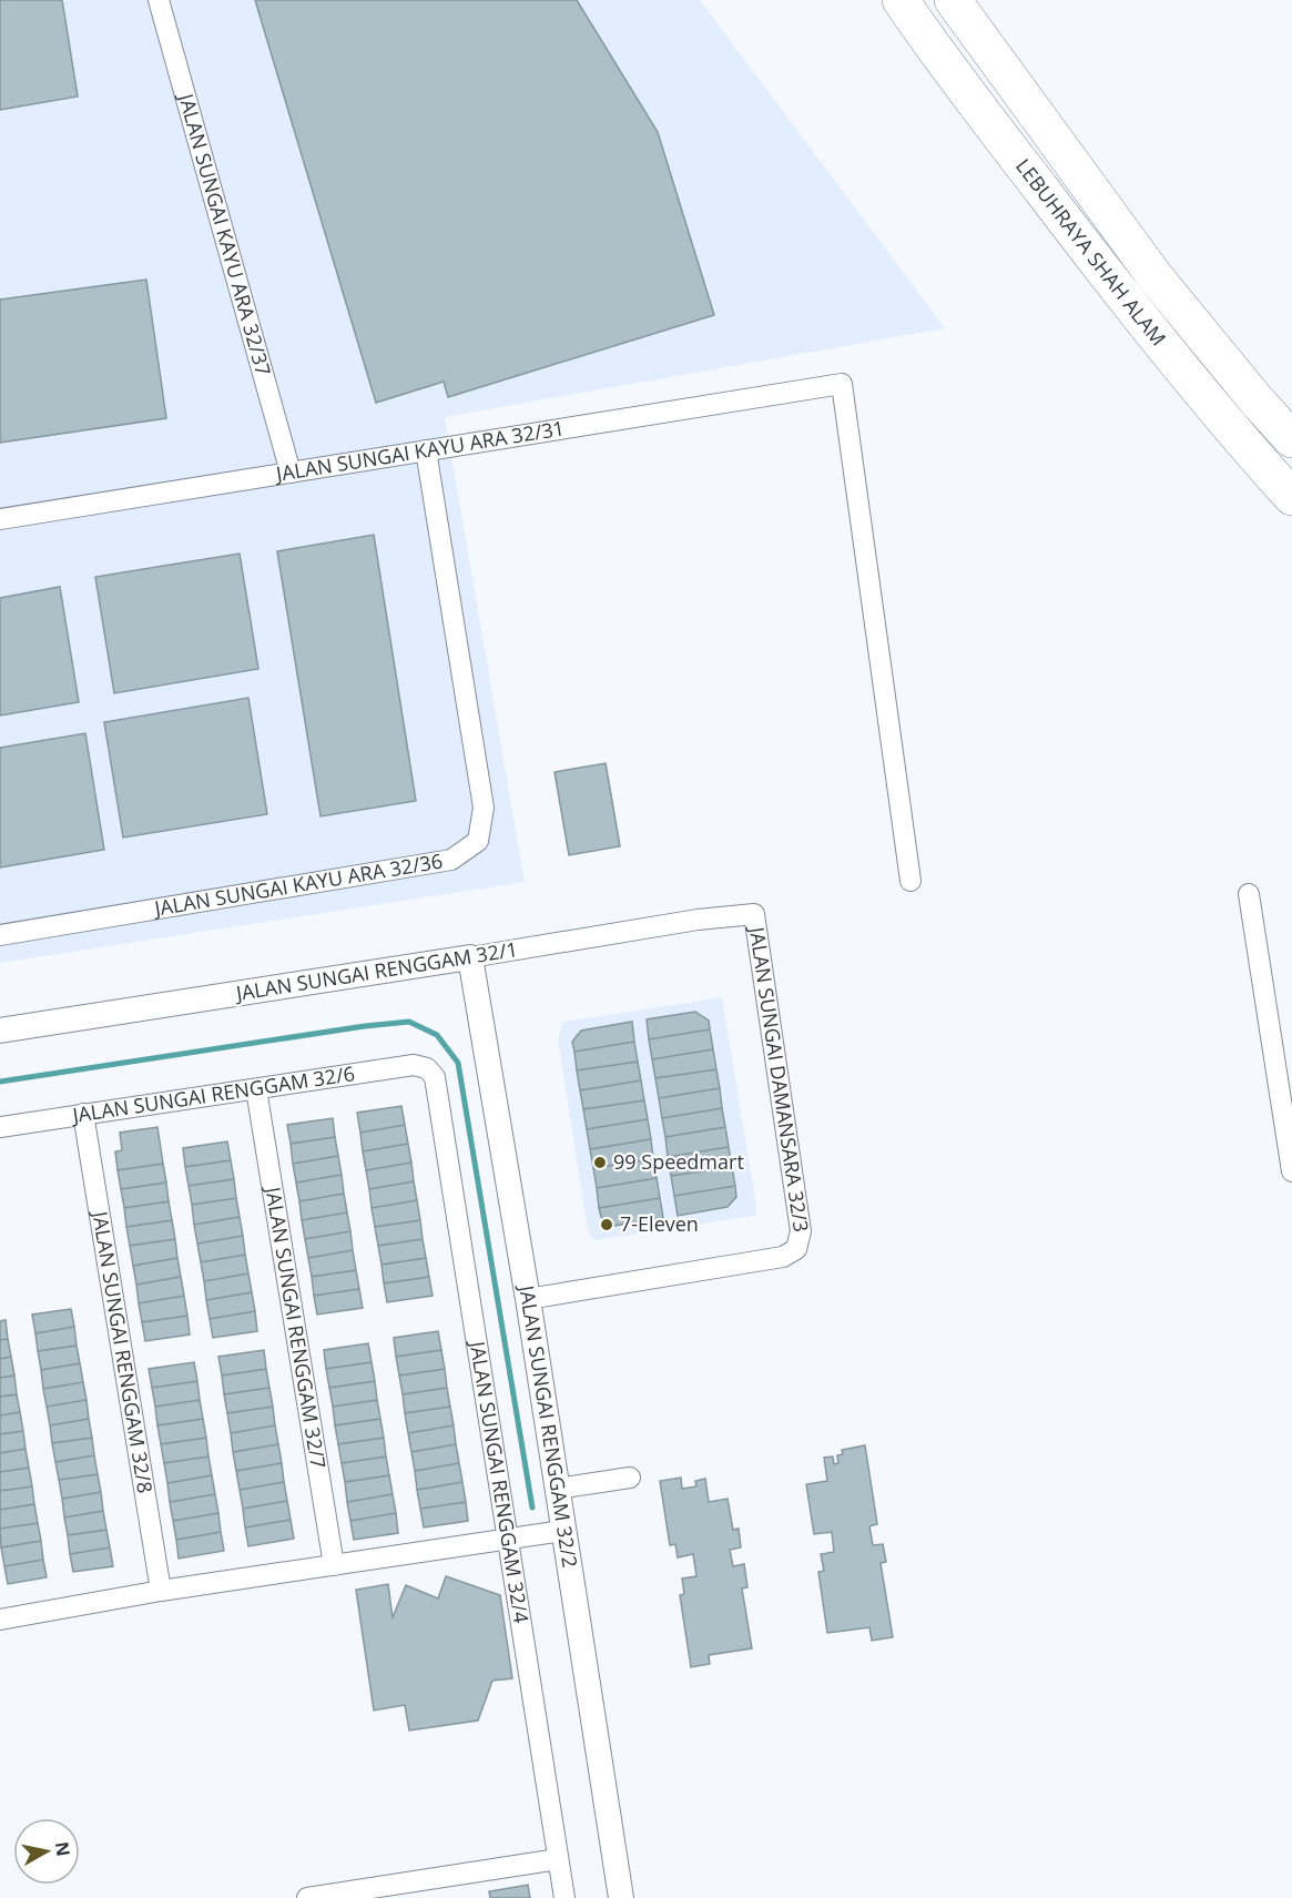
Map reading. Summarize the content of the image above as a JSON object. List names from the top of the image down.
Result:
{
  "streets": {
    "highway": ["LEBUHRAYA SHAH ALAM"],
    "street": [
      "JALAN SUNGAI KAYU ARA 32/37",
      "JALAN SUNGAI KAYU ARA 32/31",
      "JALAN SUNGAI KAYU ARA 32/36",
      "JALAN SUNGAI RENGGAM 32/1",
      "JALAN SUNGAI DAMANSARA 32/3",
      "JALAN SUNGAI RENGGAM 32/6",
      "JALAN SUNGAI RENGGAM 32/7",
      "JALAN SUNGAI RENGGAM 32/8",
      "JALAN SUNGAI RENGGAM 32/2",
      "JALAN SUNGAI RENGGAM 32/4"
    ]
  },
  "crossings": [
    ["JALAN SUNGAI KAYU ARA 32/37", "JALAN SUNGAI KAYU ARA 32/31"],
    ["JALAN SUNGAI KAYU ARA 32/31", "JALAN SUNGAI KAYU ARA 32/36"],
    ["JALAN SUNGAI RENGGAM 32/1", "JALAN SUNGAI DAMANSARA 32/3"],
    ["JALAN SUNGAI RENGGAM 32/1", "JALAN SUNGAI RENGGAM 32/2"],
    ["JALAN SUNGAI DAMANSARA 32/3", "JALAN SUNGAI RENGGAM 32/2"],
    ["JALAN SUNGAI RENGGAM 32/6", "JALAN SUNGAI RENGGAM 32/7"],
    ["JALAN SUNGAI RENGGAM 32/6", "JALAN SUNGAI RENGGAM 32/8"],
    ["JALAN SUNGAI RENGGAM 32/6", "JALAN SUNGAI RENGGAM 32/4"]
  ],
  "places": ["99 Speedmart", "7-Eleven"],
  "north": "right"
}
